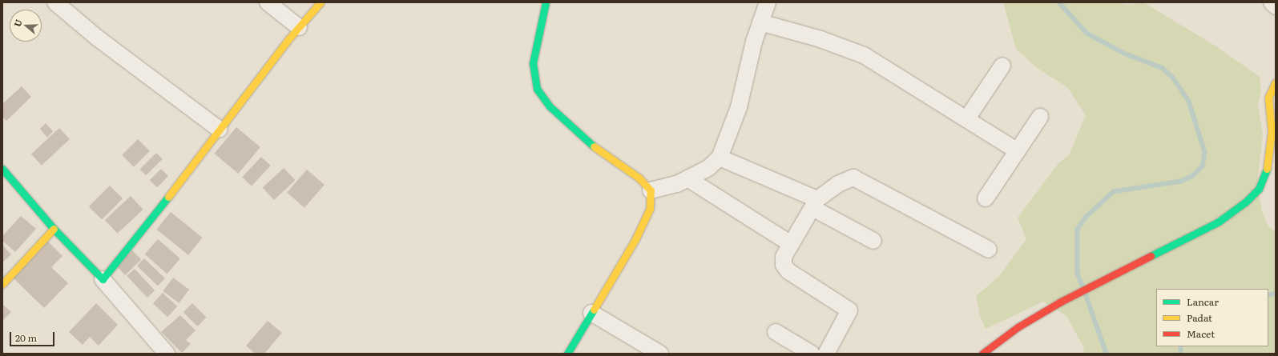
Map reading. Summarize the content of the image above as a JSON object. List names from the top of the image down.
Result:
{
  "legend": ["Lancar", "Padat", "Macet"],
  "scale_bar": "20 m",
  "north": "left"
}
